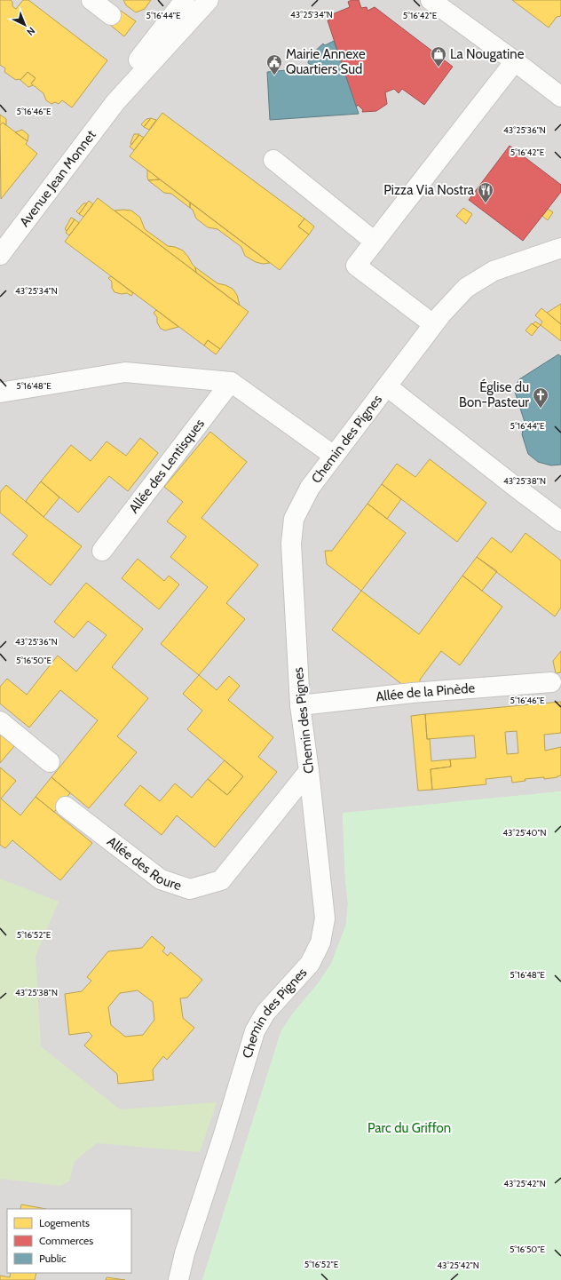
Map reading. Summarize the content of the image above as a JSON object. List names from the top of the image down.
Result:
{
  "streets": {
    "street": [
      "Avenue Jean Monnet",
      "Chemin des Pignes",
      "Allée des Lentisques",
      "Allée de la Pinède",
      "Allée des Roure"
    ]
  },
  "crossings": [
    ["Chemin des Pignes", "Allée de la Pinède"],
    ["Chemin des Pignes", "Allée des Roure"]
  ],
  "parks": ["Parc du Griffon"],
  "places": {
    "shop": ["La Nougatine"],
    "public building": ["Mairie Annexe Quartiers Sud"],
    "restaurant": ["Pizza Via Nostra"],
    "church": ["Église du Bon-Pasteur"]
  },
  "legend": ["Logements", "Commerces", "Public"],
  "north": "bottom right",
  "coordinates": [
    "43°25'34\"N",
    "5°16'44\"E",
    "5°16'42\"E",
    "5°16'46\"E",
    "43°25'36\"N",
    "5°16'48\"E",
    "43°25'38\"N",
    "5°16'50\"E",
    "43°25'40\"N",
    "5°16'52\"E",
    "43°25'42\"N"
  ]
}
